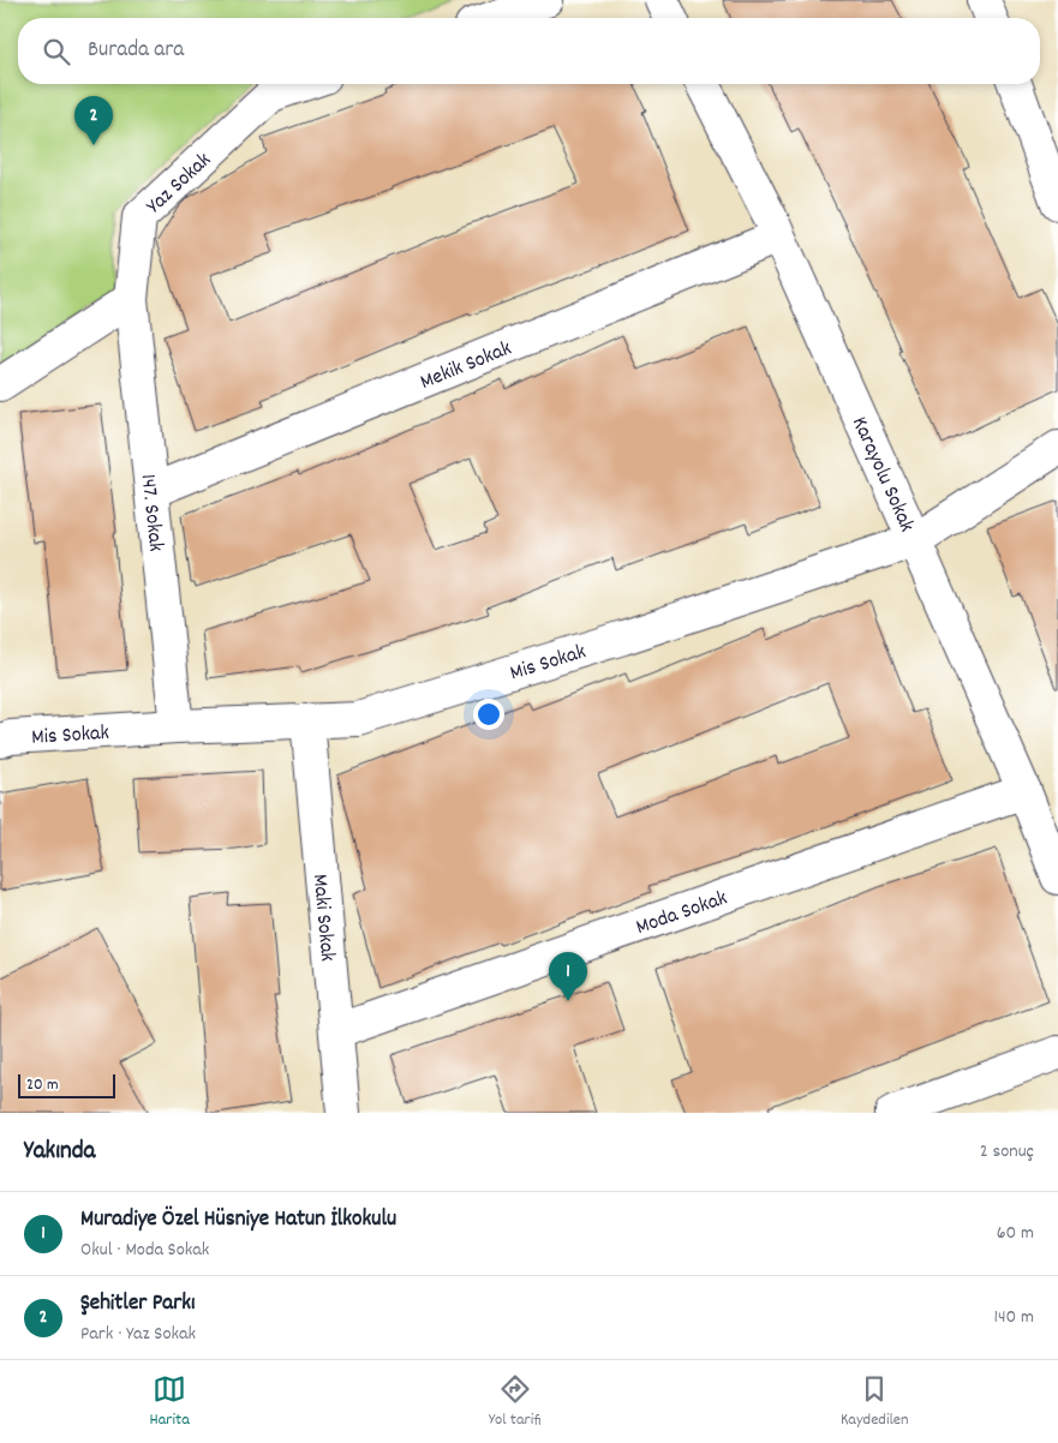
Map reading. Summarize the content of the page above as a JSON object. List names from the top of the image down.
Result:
{
  "streets": {
    "street": [
      "Yaz Sokak",
      "Mekik Sokak",
      "Karayolu Sokak",
      "147. Sokak",
      "Mis Sokak",
      "Moda Sokak",
      "Maki Sokak"
    ]
  },
  "crossings": [
    ["Yaz Sokak", "147. Sokak"],
    ["Mekik Sokak", "Karayolu Sokak"],
    ["Mekik Sokak", "147. Sokak"],
    ["Karayolu Sokak", "Mis Sokak"],
    ["Karayolu Sokak", "Moda Sokak"],
    ["147. Sokak", "Mis Sokak"],
    ["Mis Sokak", "Maki Sokak"],
    ["Moda Sokak", "Maki Sokak"]
  ],
  "scale_bar": "20 m",
  "page": {
    "search": "Burada ara",
    "pins": ["2", "1"],
    "scale": "20 m",
    "heading": ["Yakında", "2 sonuç"],
    "list": [
      {
        "mark": "1",
        "name": "Muradiye Özel Hüsniye Hatun İlkokulu",
        "note": "Okul · Moda Sokak",
        "value": "60 m"
      },
      {
        "mark": "2",
        "name": "Şehitler Parkı",
        "note": "Park · Yaz Sokak",
        "value": "140 m"
      }
    ],
    "nav": ["Harita", "Yol tarifi", "Kaydedilen"]
  }
}
